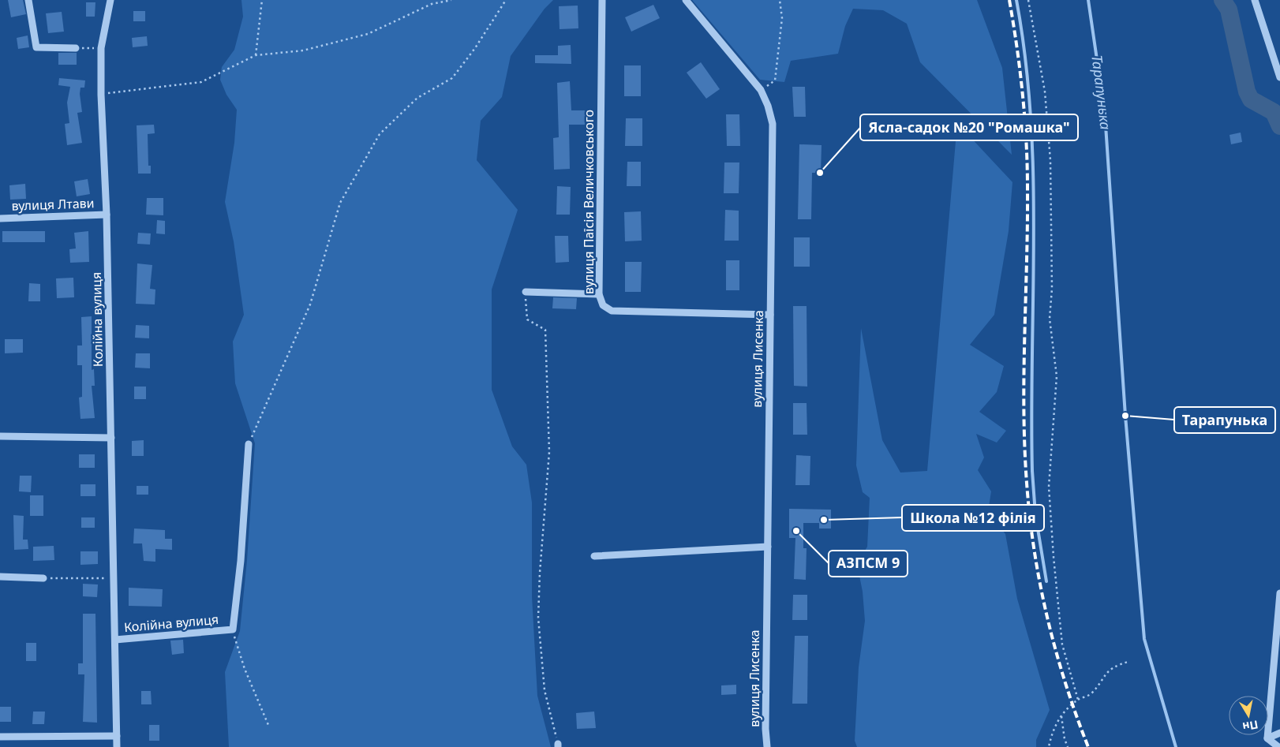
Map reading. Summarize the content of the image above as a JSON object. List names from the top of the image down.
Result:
{
  "streets": {
    "street": [
      "вулиця Паїсія Величковського",
      "вулиця Лтави",
      "Колійна вулиця",
      "вулиця Лисенка"
    ]
  },
  "crossings": [
    ["вулиця Паїсія Величковського", "вулиця Лисенка"],
    ["вулиця Лтави", "Колійна вулиця"]
  ],
  "water": ["Тарапунька"],
  "places": [
    "Ясла-садок №20 \"Ромашка\"",
    "Тарапунька",
    "Школа №12 філія",
    "АЗПСМ 9"
  ],
  "north": "bottom"
}
